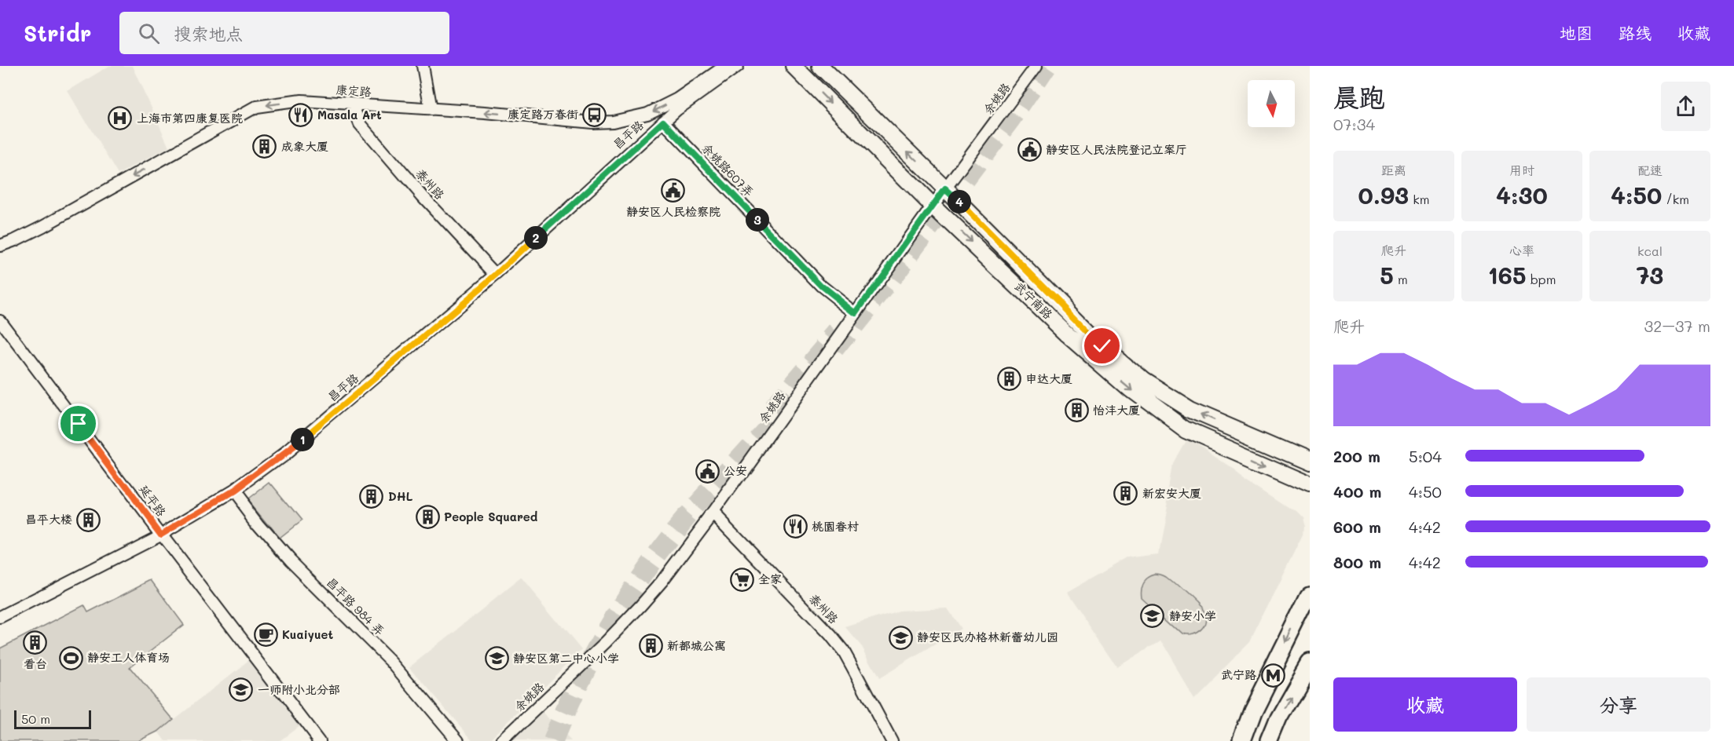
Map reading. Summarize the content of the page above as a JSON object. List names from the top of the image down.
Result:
{
  "streets": {
    "main road": ["武宁南路"],
    "street": [
      "康定路",
      "余姚路",
      "昌平路",
      "余姚路607弄",
      "泰州路",
      "延平路",
      "昌平路 984 弄"
    ]
  },
  "crossings": [
    ["康定路", "泰州路"],
    ["余姚路", "余姚路607弄"],
    ["余姚路", "泰州路"],
    ["余姚路", "武宁南路"],
    ["昌平路", "余姚路607弄"],
    ["昌平路", "泰州路"],
    ["昌平路", "延平路"],
    ["昌平路", "昌平路 984 弄"]
  ],
  "one_way": ["康定路"],
  "places": {
    "bus stop": ["康定路万春街"],
    "restaurant": ["Masala Art", "桃園眷村"],
    "hospital": ["上海市第四康复医院"],
    "building": [
      "成象大厦",
      "申达大厦",
      "怡沣大厦",
      "新宏安大厦",
      "DHL",
      "People Squared",
      "昌平大楼",
      "看台",
      "新都城公寓"
    ],
    "public building": ["静安区人民法院登记立案厅", "静安区人民检察院", "公安"],
    "supermarket": ["全家"],
    "school or university": [
      "静安小学",
      "静安区民办格林新蕾幼儿园",
      "静安区第二中心小学",
      "一师附小北分部"
    ],
    "cafe": ["Kuaiyuet"],
    "sports": ["静安工人体育场"],
    "metro station": ["武宁路"]
  },
  "scale_bar": "50 m",
  "north": "bottom",
  "page": {
    "header": "Stridr",
    "search": "搜索地点",
    "nav": ["地图", "路线", "收藏"],
    "heading": ["晨跑", "07:34"],
    "stats": [
      ["距离", "0.93 km"],
      ["用时", "4:30"],
      ["配速", "4:50 /km"],
      ["爬升", "5 m"],
      ["心率", "165 bpm"],
      ["kcal", "73"]
    ],
    "pins": [
      "4",
      "3",
      "2",
      "1"
    ],
    "chart": ["爬升", "32–37 m"],
    "list": [
      {
        "name": "200 m",
        "note": "5:04"
      },
      {
        "name": "400 m",
        "note": "4:50"
      },
      {
        "name": "600 m",
        "note": "4:42"
      },
      {
        "name": "800 m",
        "note": "4:42"
      }
    ],
    "buttons": ["收藏", "分享"],
    "scale": "50 m"
  }
}
